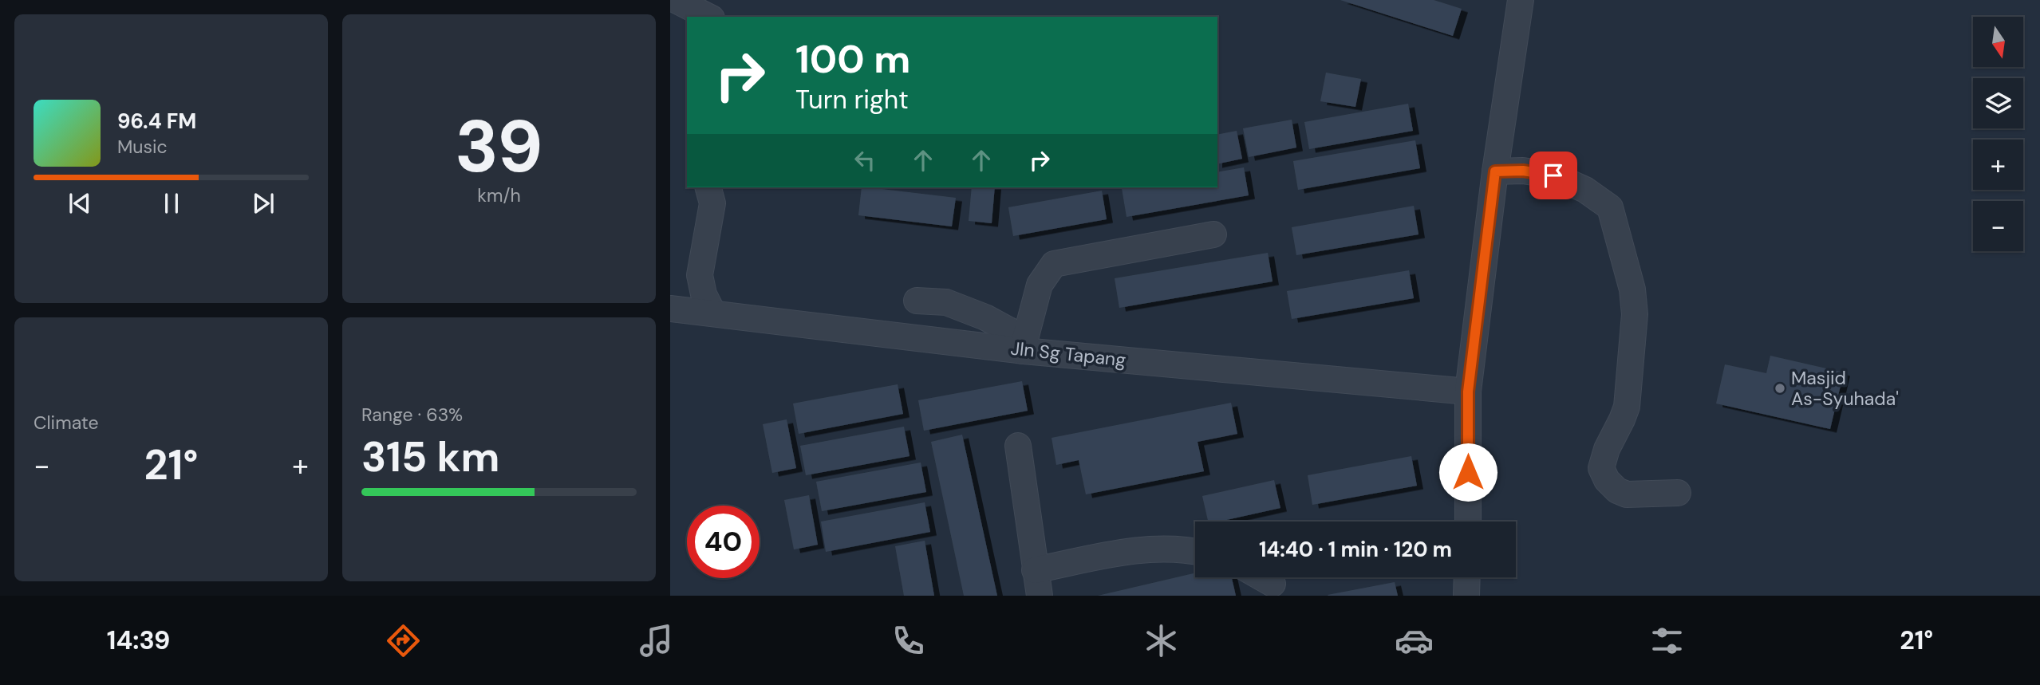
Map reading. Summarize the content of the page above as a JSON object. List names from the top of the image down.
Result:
{
  "streets": {
    "street": ["Jln Sg Tapang"]
  },
  "places": ["Masjid As-Syuhada'"],
  "north": "bottom",
  "page": {
    "tile": [
      ["39", "km/h"],
      "Climate",
      ["Range · 63%", "315 km"]
    ],
    "map_buttons": ["+", "−"],
    "turn": ["100 m", "Turn right"],
    "song": ["96.4 FM", "Music"],
    "heat": ["−", "21°", "+"],
    "limit": "40",
    "trip": "14:40 · 1 min · 120 m",
    "tabs": ["14:39", "21°"]
  }
}
